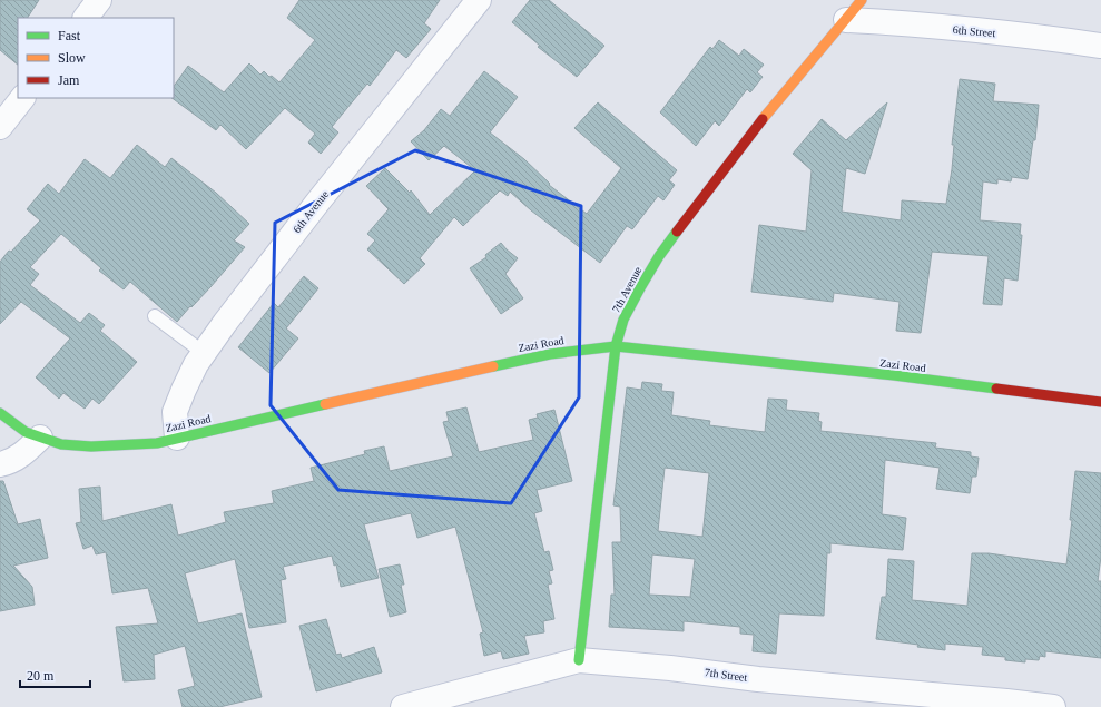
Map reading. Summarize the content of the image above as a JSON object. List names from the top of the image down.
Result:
{
  "streets": {
    "street": [
      "6th Street",
      "6th Avenue",
      "7th Avenue",
      "Zazi Road",
      "7th Street"
    ]
  },
  "crossings": [
    ["6th Street", "7th Avenue"],
    ["6th Avenue", "Zazi Road"],
    ["7th Avenue", "Zazi Road"],
    ["7th Avenue", "7th Street"]
  ],
  "legend": ["Fast", "Slow", "Jam"],
  "scale_bar": "20 m"
}
